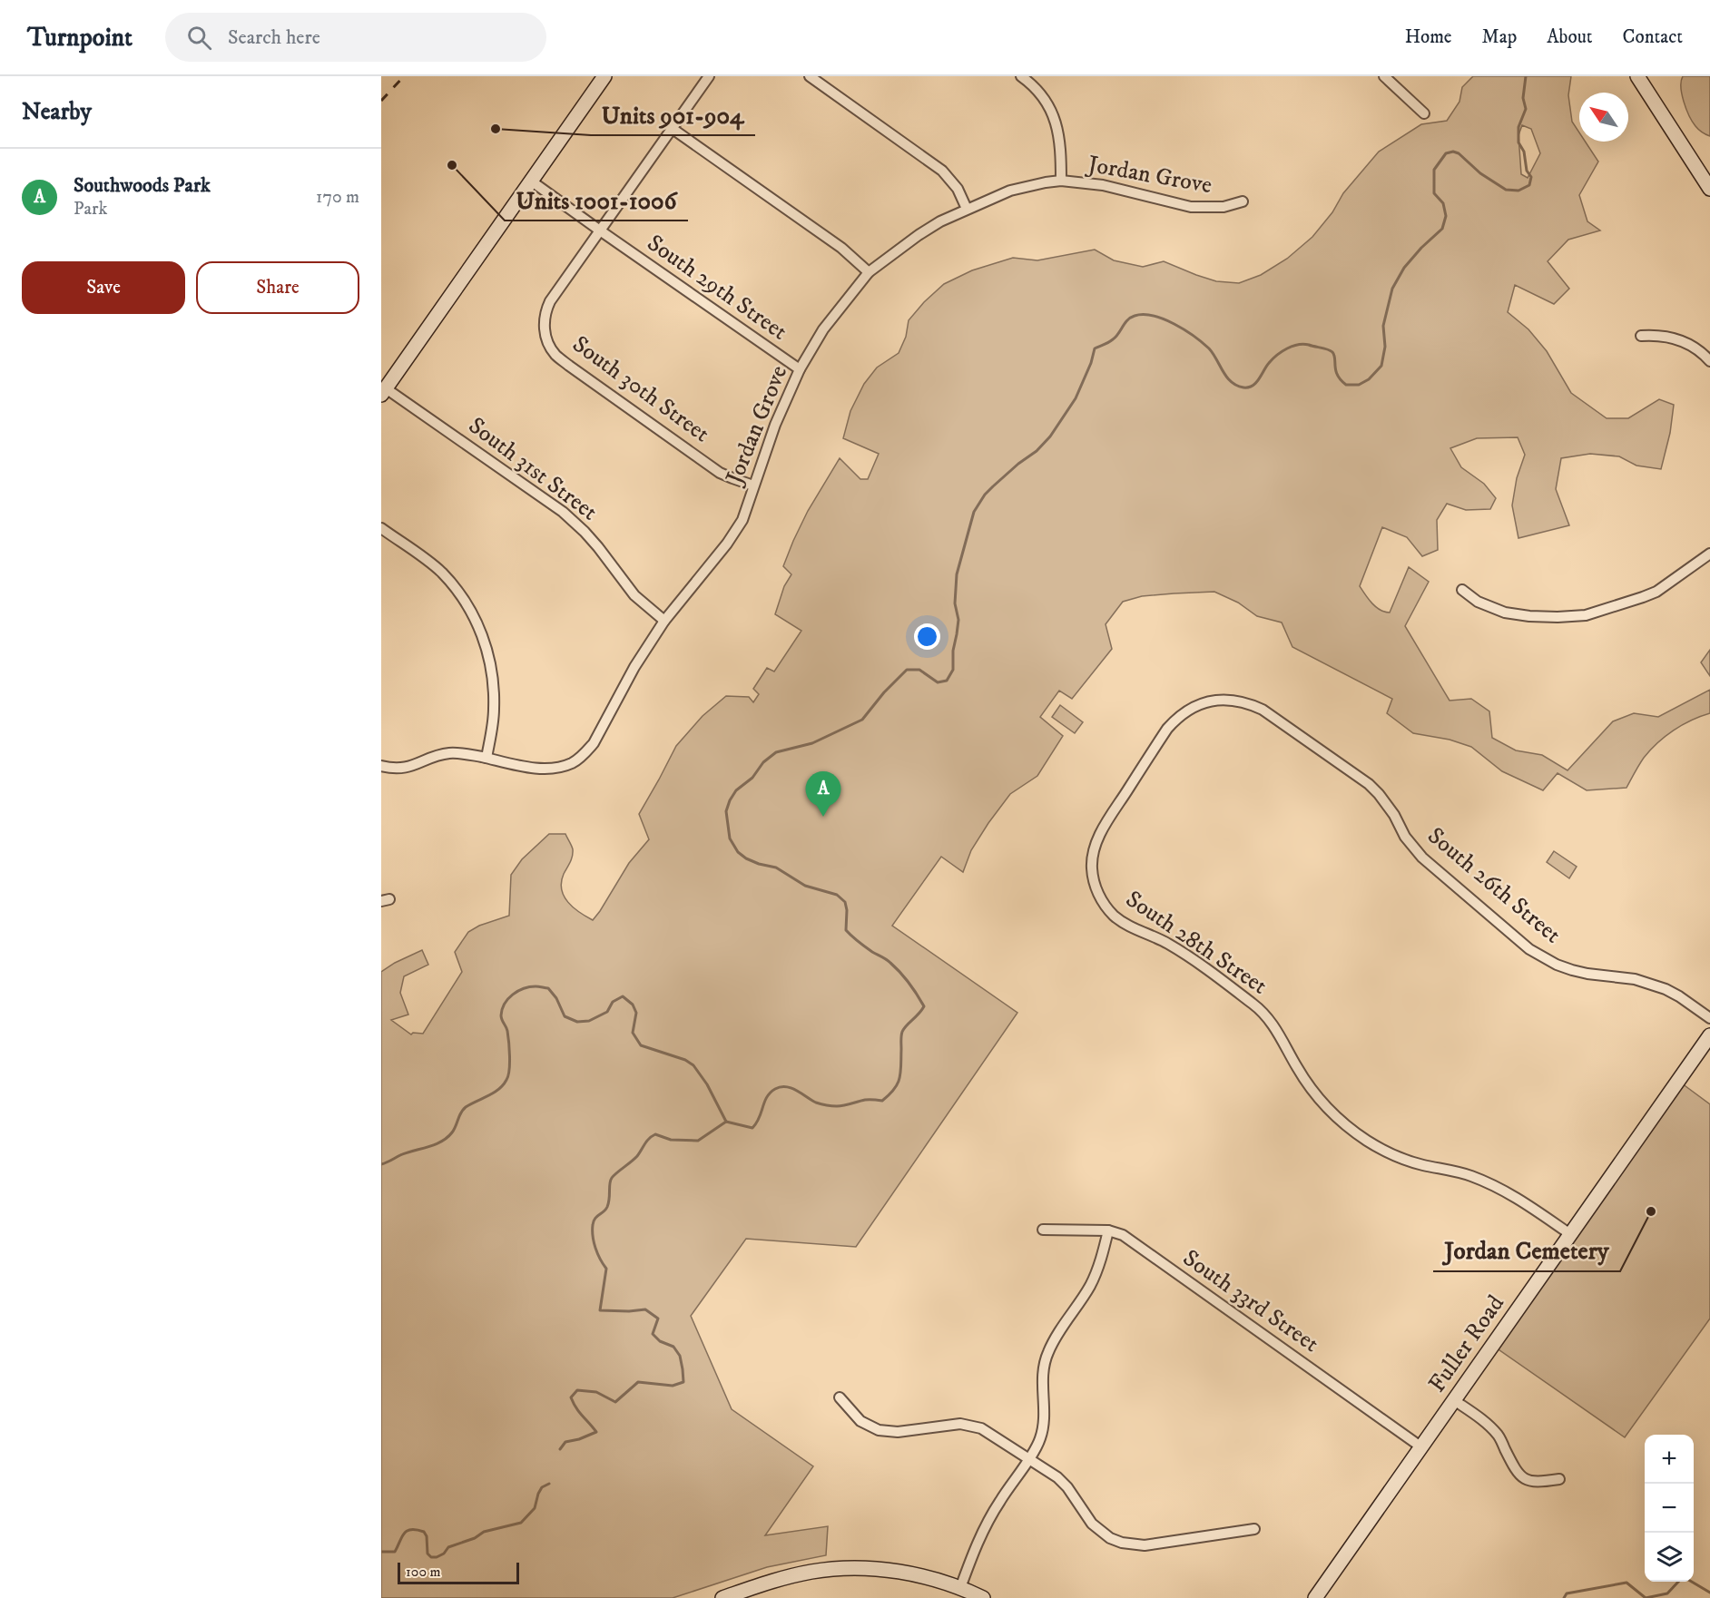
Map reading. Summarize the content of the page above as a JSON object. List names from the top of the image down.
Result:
{
  "streets": {
    "street": [
      "Jordan Grove",
      "South 29th Street",
      "South 30th Street",
      "South 31st Street",
      "South 26th Street",
      "South 28th Street",
      "South 33rd Street",
      "Fuller Road"
    ]
  },
  "crossings": [
    ["Jordan Grove", "South 29th Street"],
    ["Jordan Grove", "South 30th Street"],
    ["Jordan Grove", "South 31st Street"],
    ["South 29th Street", "South 30th Street"],
    ["South 26th Street", "South 28th Street"],
    ["South 28th Street", "Fuller Road"],
    ["South 33rd Street", "Fuller Road"]
  ],
  "places": ["Units 901-904", "Units 1001-1006", "Jordan Cemetery"],
  "scale_bar": "100 m",
  "north": "top left",
  "page": {
    "header": "Turnpoint",
    "search": "Search here",
    "nav": [
      "Home",
      "Map",
      "About",
      "Contact"
    ],
    "heading": "Nearby",
    "list": [
      {
        "mark": "A",
        "name": "Southwoods Park",
        "note": "Park",
        "value": "170 m"
      }
    ],
    "buttons": ["Save", "Share"],
    "pins": "A",
    "map_buttons": ["+", "−"],
    "scale": "100 m"
  }
}
